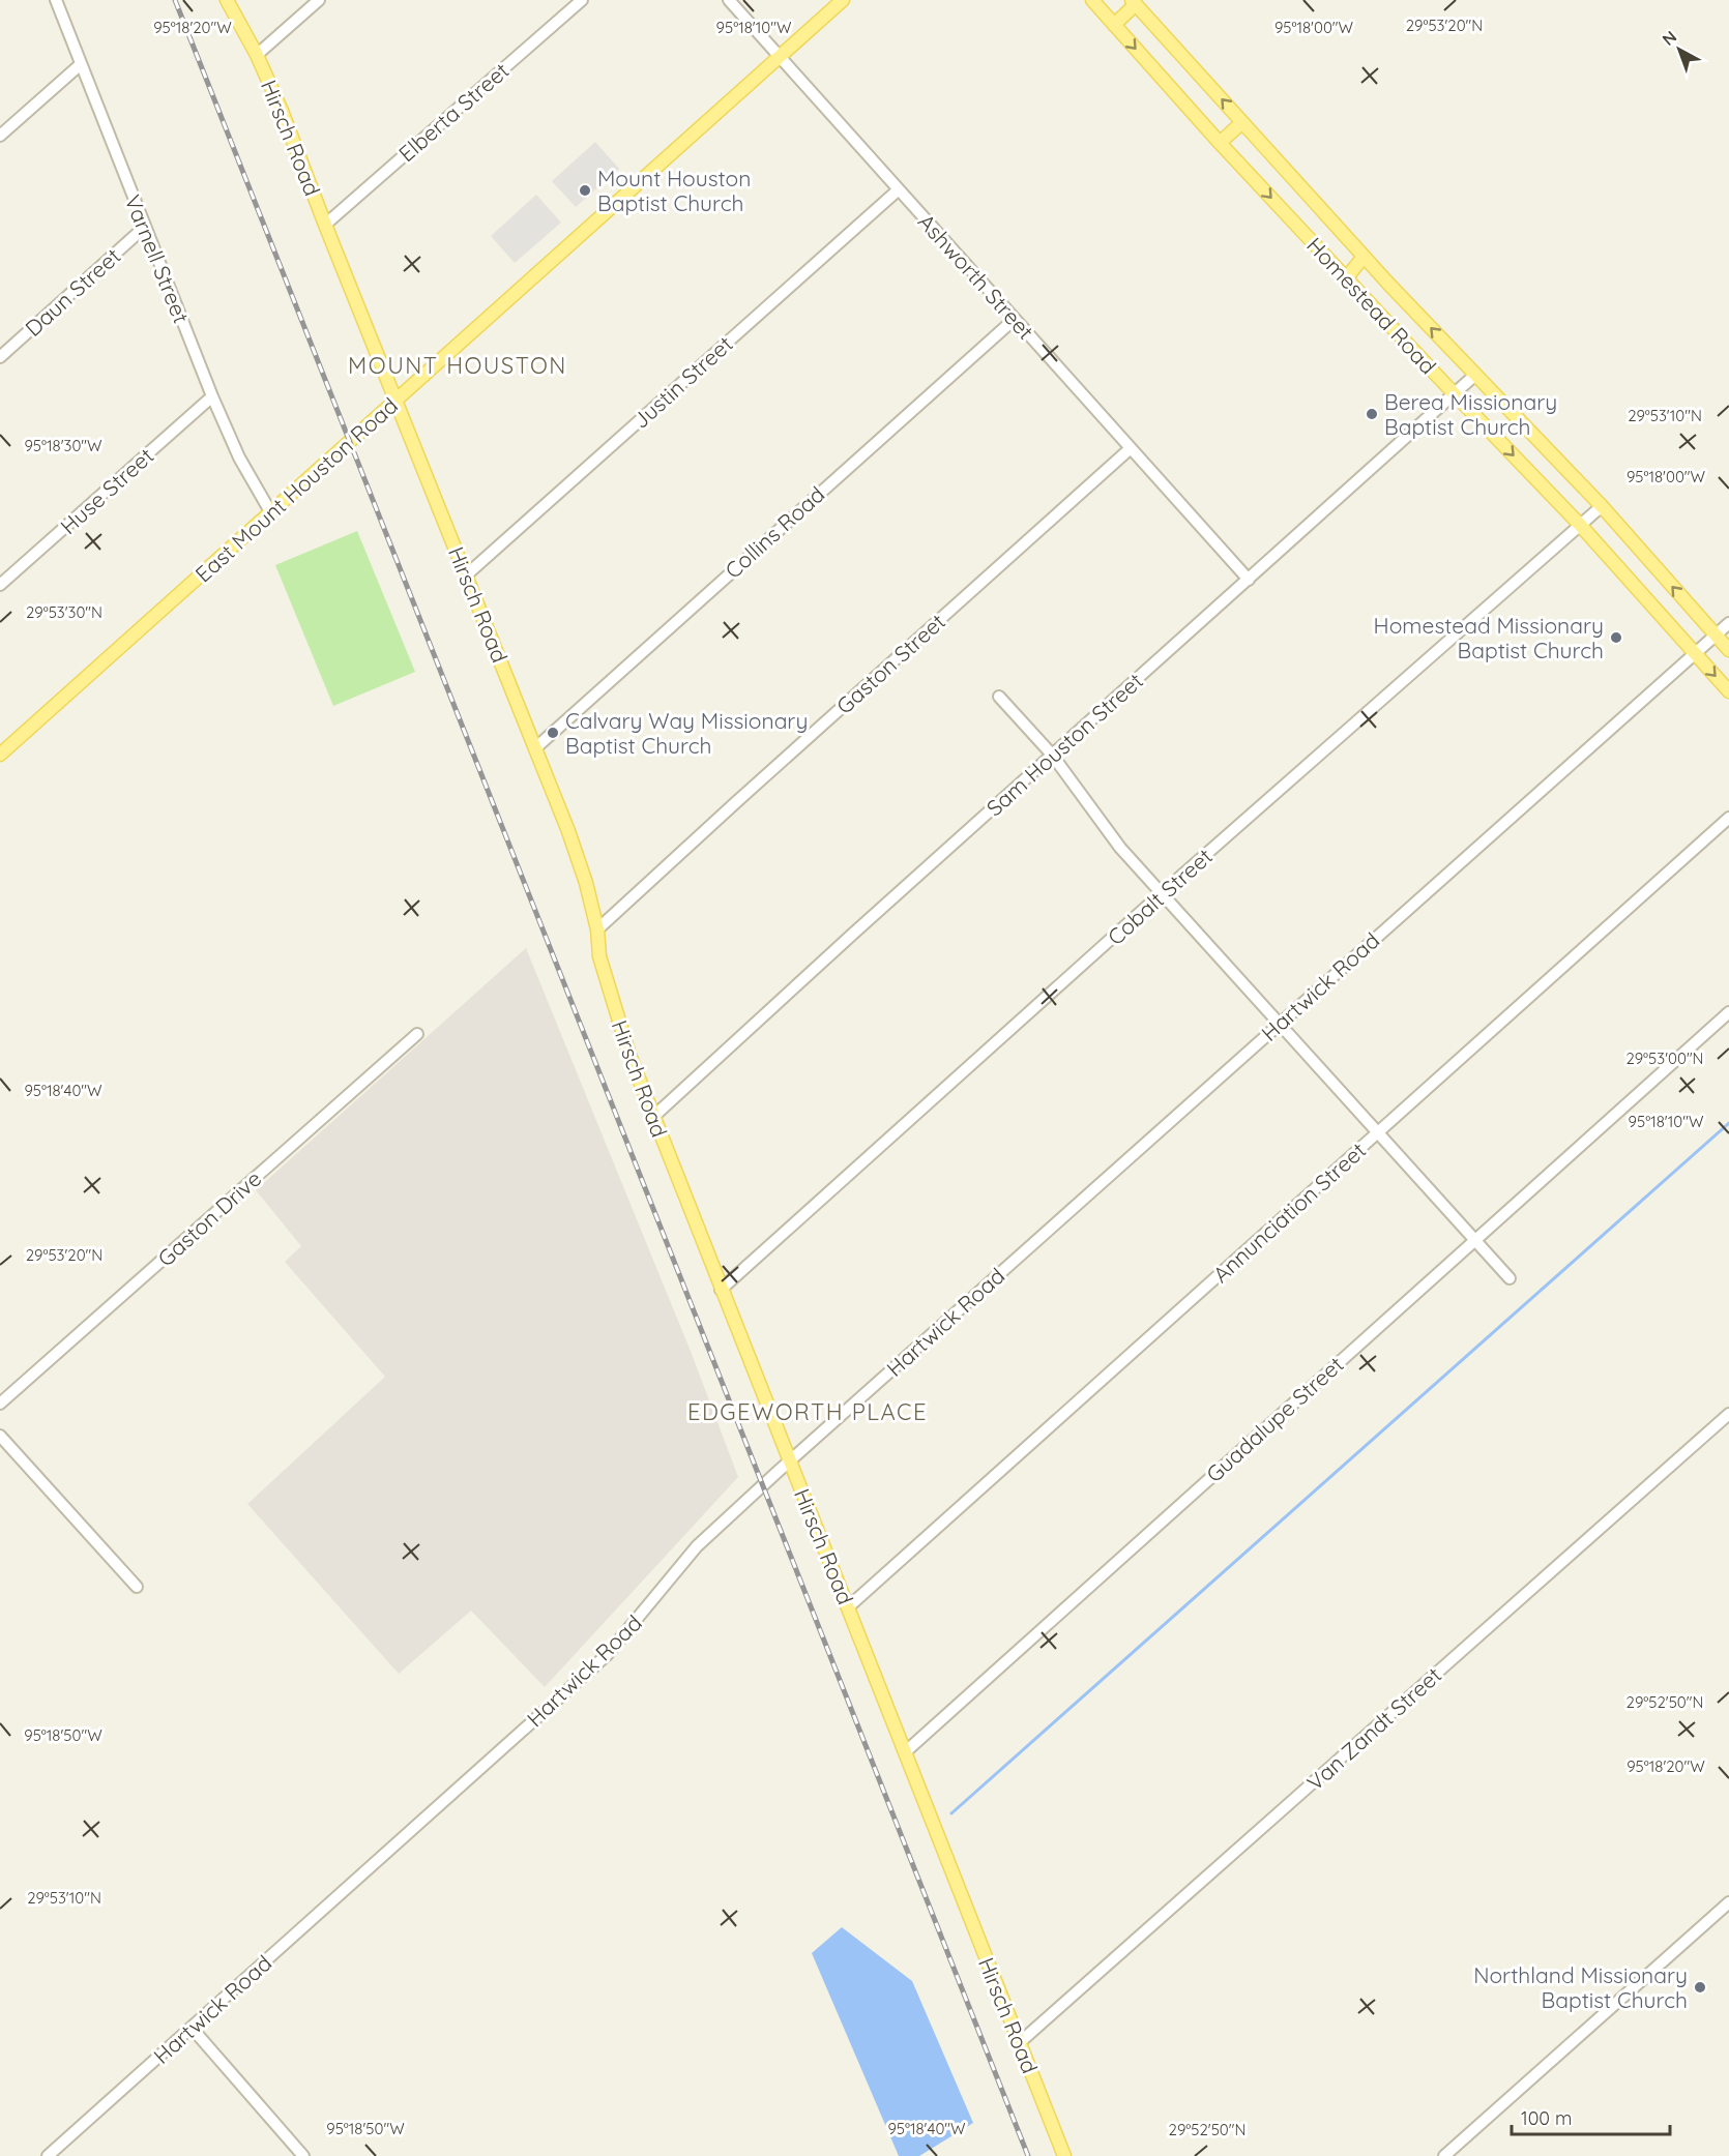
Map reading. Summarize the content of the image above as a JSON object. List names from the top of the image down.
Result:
{
  "streets": {
    "main road": ["Hirsch Road", "Homestead Road", "East Mount Houston Road"],
    "street": [
      "Elberta Street",
      "Varnell Street",
      "Ashworth Street",
      "Daun Street",
      "Justin Street",
      "Huse Street",
      "Collins Road",
      "Gaston Street",
      "Sam Houston Street",
      "Cobalt Street",
      "Hartwick Road",
      "Annunciation Street",
      "Gaston Drive",
      "Guadalupe Street",
      "Van Zandt Street"
    ]
  },
  "crossings": [
    ["Elberta Street", "Hirsch Road"],
    ["Hirsch Road", "Justin Street"],
    ["Hirsch Road", "East Mount Houston Road"],
    ["Hirsch Road", "Collins Road"],
    ["Hirsch Road", "Gaston Street"],
    ["Hirsch Road", "Sam Houston Street"],
    ["Hirsch Road", "Cobalt Street"],
    ["Hirsch Road", "Hartwick Road"],
    ["Hirsch Road", "Annunciation Street"],
    ["Hirsch Road", "Guadalupe Street"],
    ["Hirsch Road", "Van Zandt Street"],
    ["Varnell Street", "Daun Street"],
    ["Varnell Street", "East Mount Houston Road"],
    ["Varnell Street", "Huse Street"],
    ["Ashworth Street", "Justin Street"],
    ["Ashworth Street", "East Mount Houston Road"],
    ["Ashworth Street", "Collins Road"],
    ["Ashworth Street", "Gaston Street"],
    ["Ashworth Street", "Sam Houston Street"],
    ["Homestead Road", "Sam Houston Street"],
    ["Homestead Road", "Cobalt Street"],
    ["Homestead Road", "Hartwick Road"]
  ],
  "districts": ["MOUNT HOUSTON", "EDGEWORTH PLACE"],
  "places": [
    "Mount Houston Baptist Church",
    "Berea Missionary Baptist Church",
    "Homestead Missionary Baptist Church",
    "Calvary Way Missionary Baptist Church",
    "Northland Missionary Baptist Church"
  ],
  "scale_bar": "100 m",
  "north": "top left",
  "coordinates": [
    "29°53'20\"N",
    "95°18'00\"W",
    "95°18'20\"W",
    "95°18'10\"W",
    "29°53'10\"N",
    "95°18'30\"W",
    "29°53'30\"N",
    "29°53'00\"N",
    "95°18'40\"W",
    "29°52'50\"N",
    "95°18'50\"W"
  ]
}
